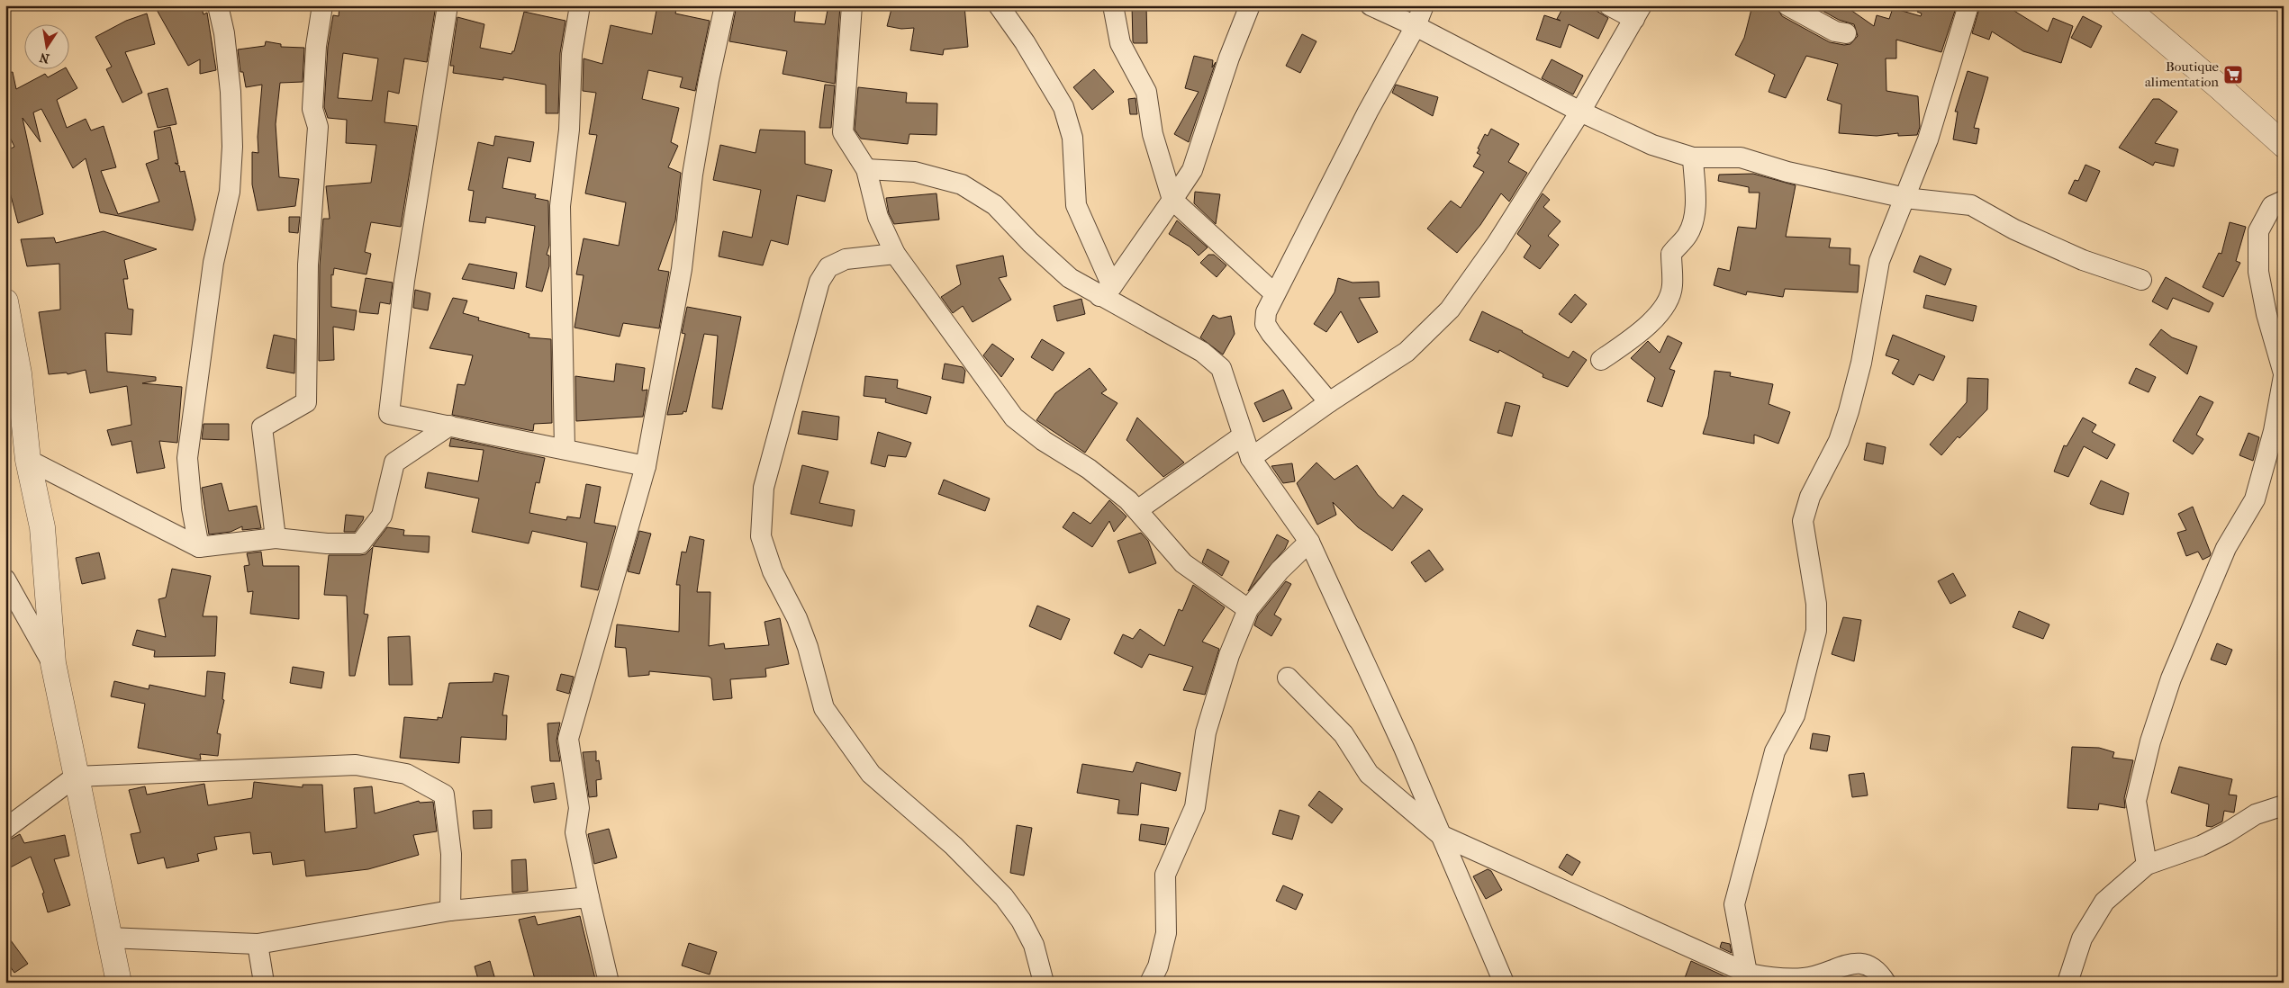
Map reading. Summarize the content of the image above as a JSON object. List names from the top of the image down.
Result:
{
  "places": {
    "supermarket": ["Boutique alimentation"]
  },
  "north": "bottom"
}
